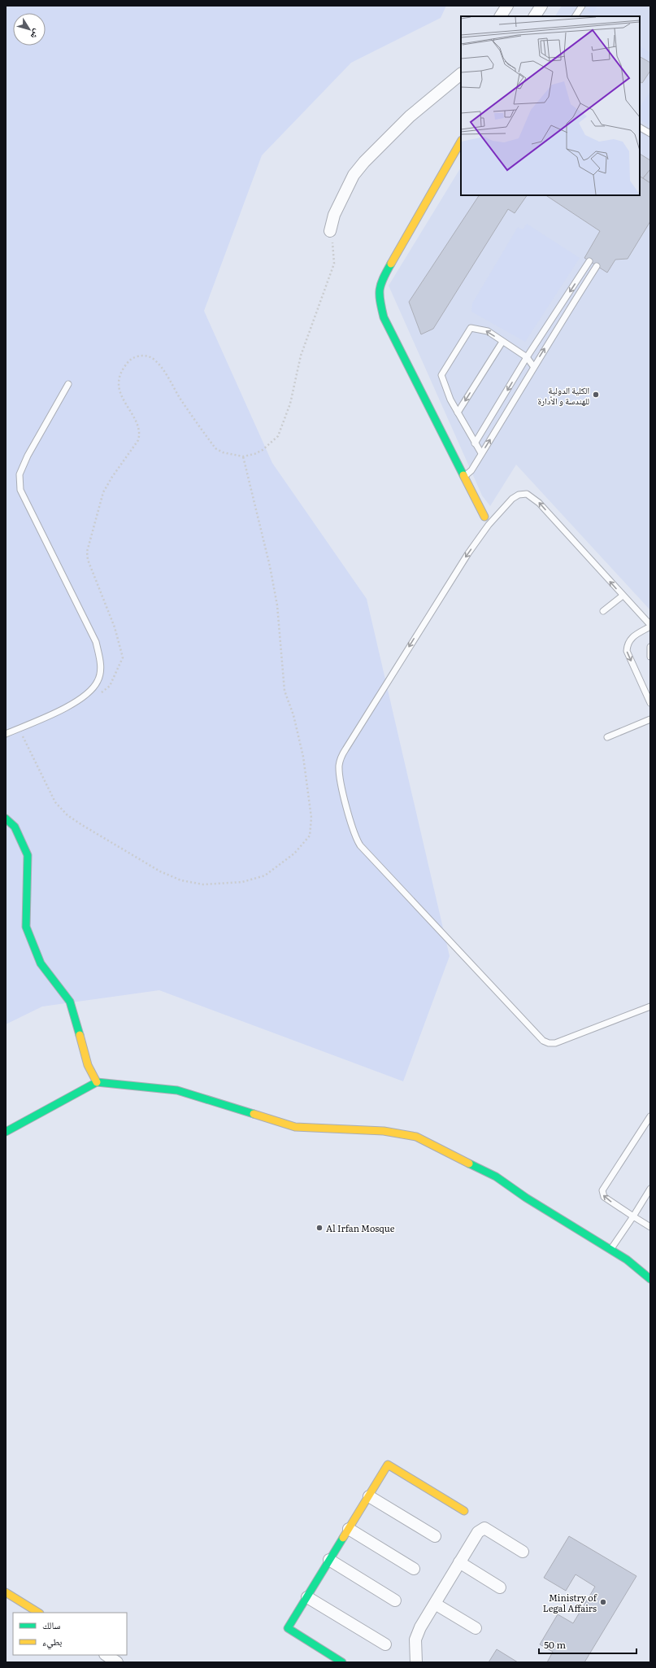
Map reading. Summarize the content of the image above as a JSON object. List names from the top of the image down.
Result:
{
  "places": ["الكلية الدولية للهندسة و الأدارة", "Al Irfan Mosque", "Ministry of Legal Affairs"],
  "legend": ["سالك", "بطيء"],
  "scale_bar": "50 m",
  "north": "bottom right"
}
